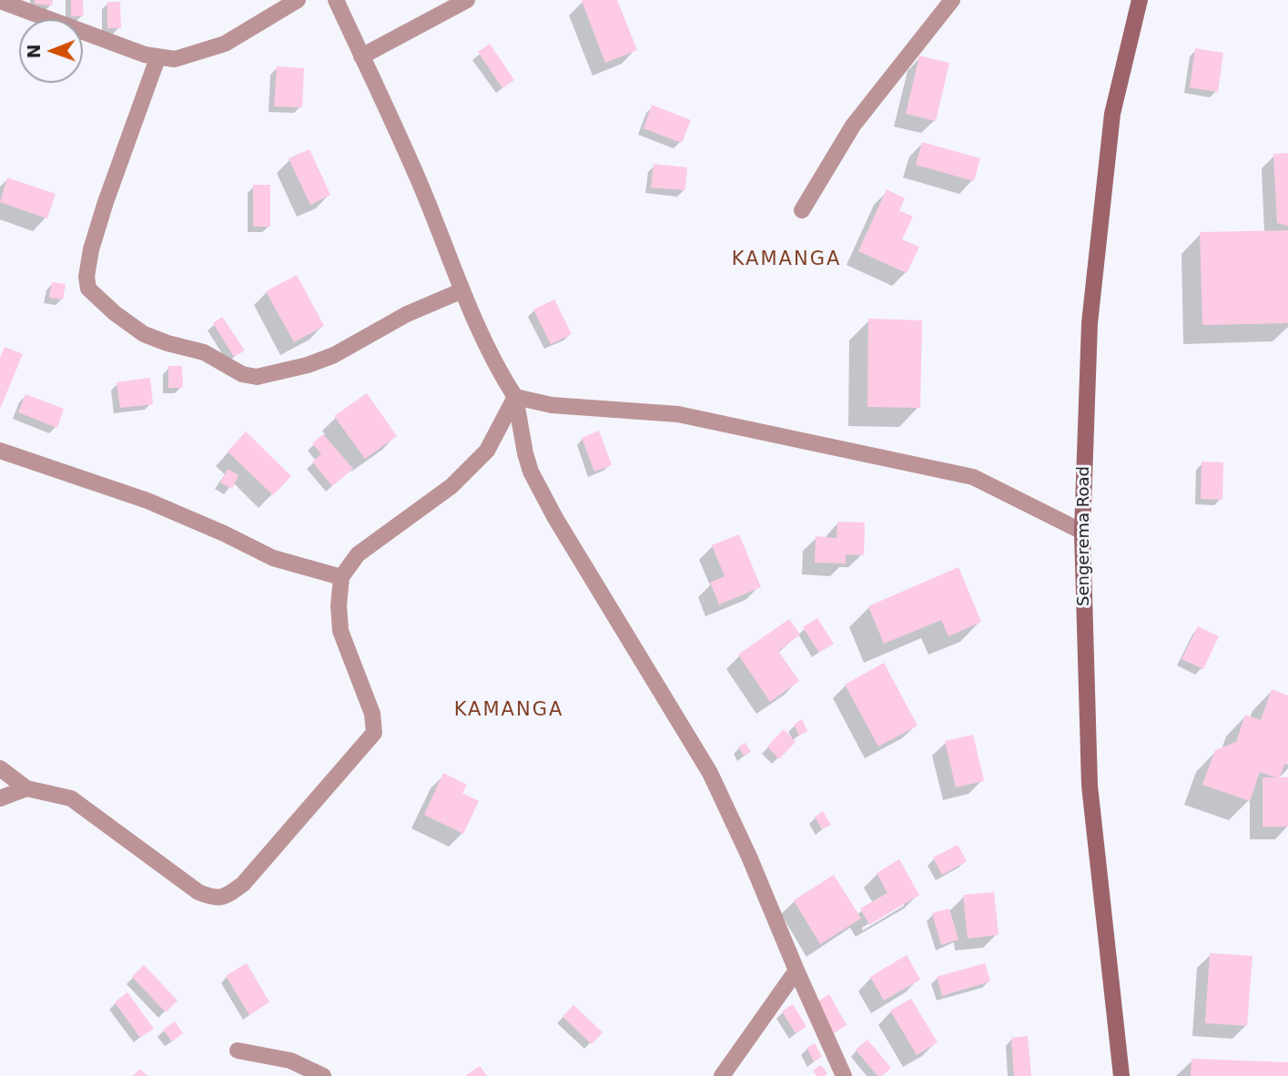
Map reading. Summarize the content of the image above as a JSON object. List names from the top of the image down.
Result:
{
  "streets": {
    "main road": ["Sengerema Road"]
  },
  "districts": ["KAMANGA", "KAMANGA"],
  "north": "left"
}
